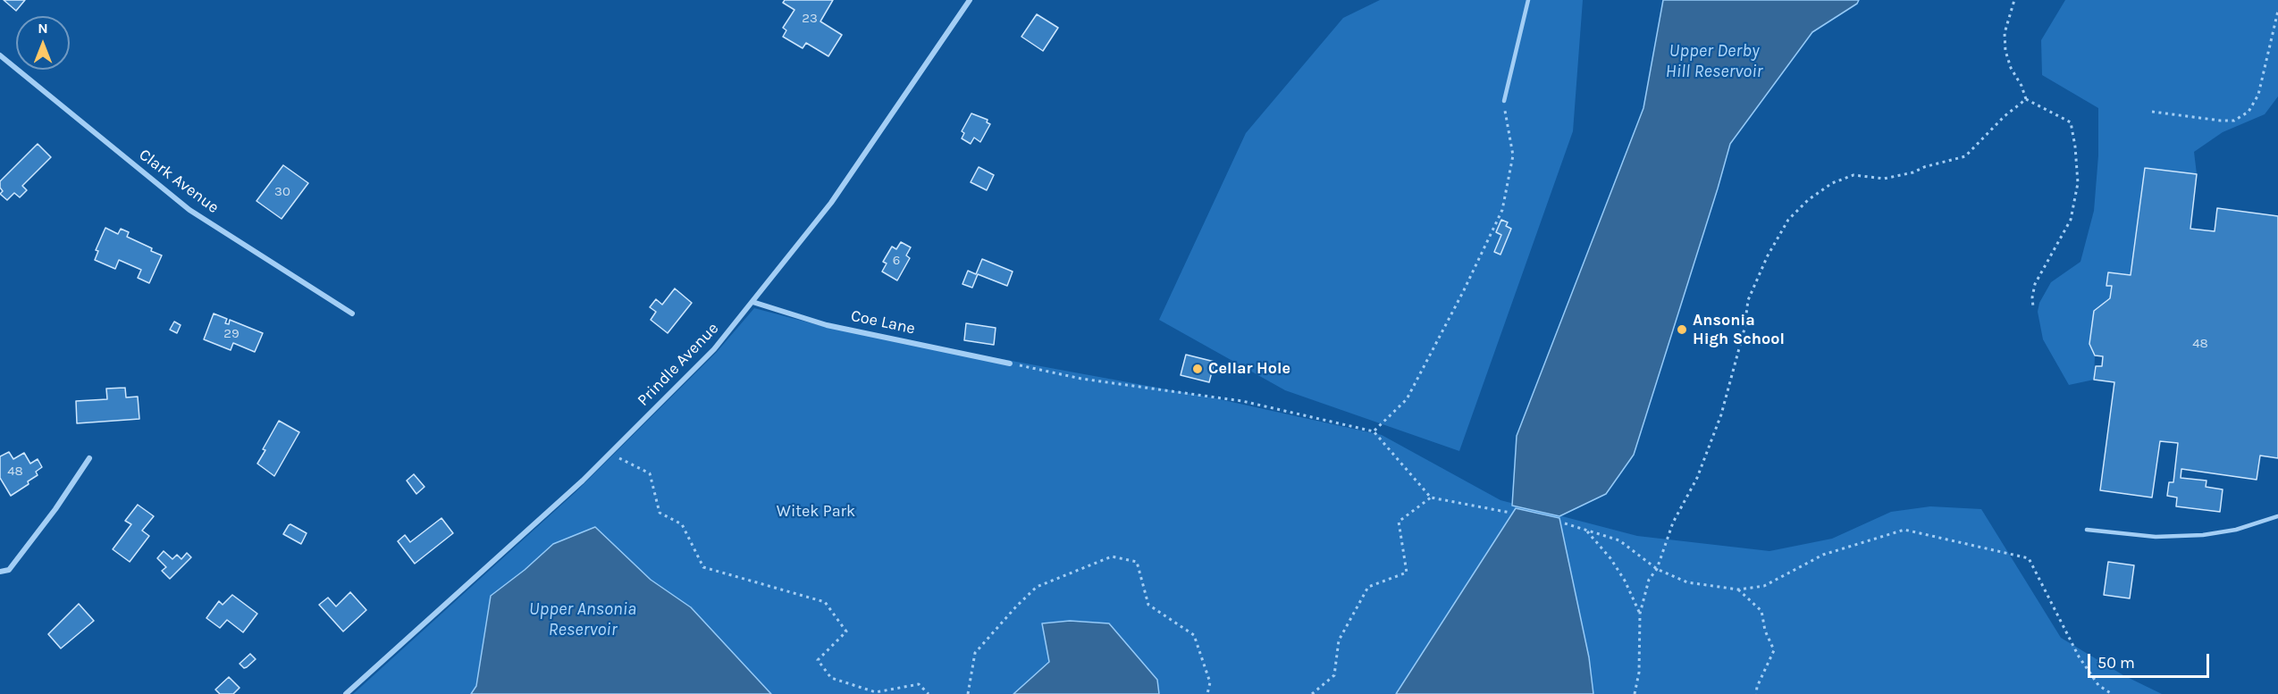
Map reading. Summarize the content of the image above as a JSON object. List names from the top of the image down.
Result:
{
  "streets": {
    "street": ["Clark Avenue", "Coe Lane", "Prindle Avenue"]
  },
  "crossings": [
    ["Coe Lane", "Prindle Avenue"]
  ],
  "water": ["Upper Derby Hill Reservoir", "Upper Ansonia Reservoir"],
  "parks": ["Witek Park"],
  "places": ["Ansonia High School", "Cellar Hole"],
  "house_numbers": [
    "23",
    "30",
    "6",
    "29",
    "48",
    "48"
  ],
  "scale_bar": "50 m",
  "north": "top"
}
